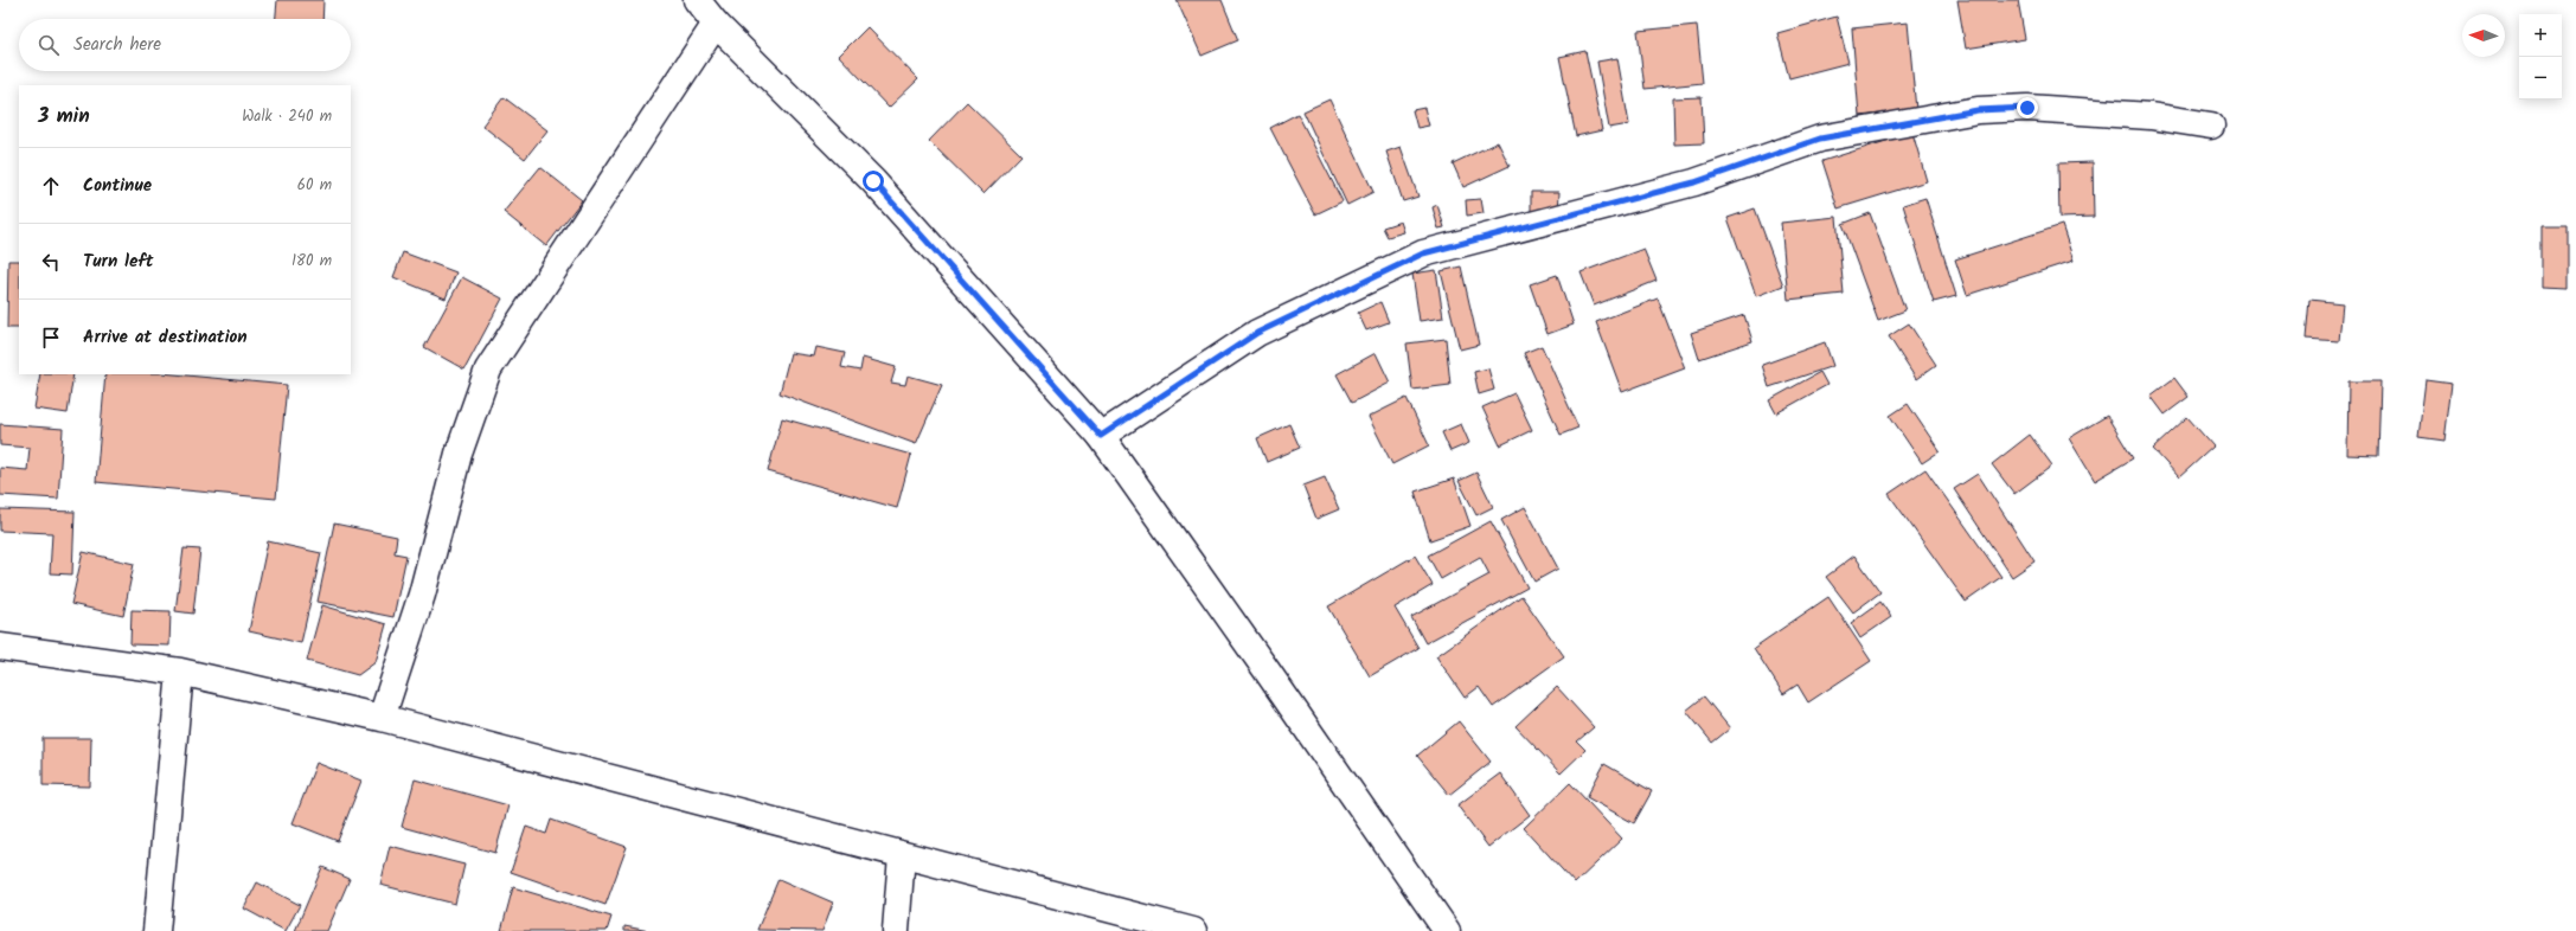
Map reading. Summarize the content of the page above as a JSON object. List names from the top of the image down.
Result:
{
  "north": "left",
  "page": {
    "map_buttons": ["+", "−"],
    "search": "Search here",
    "heading": ["3 min", "Walk · 240 m"],
    "list": [
      ["Continue", "60 m"],
      ["Turn left", "180 m"],
      "Arrive at destination"
    ]
  }
}
